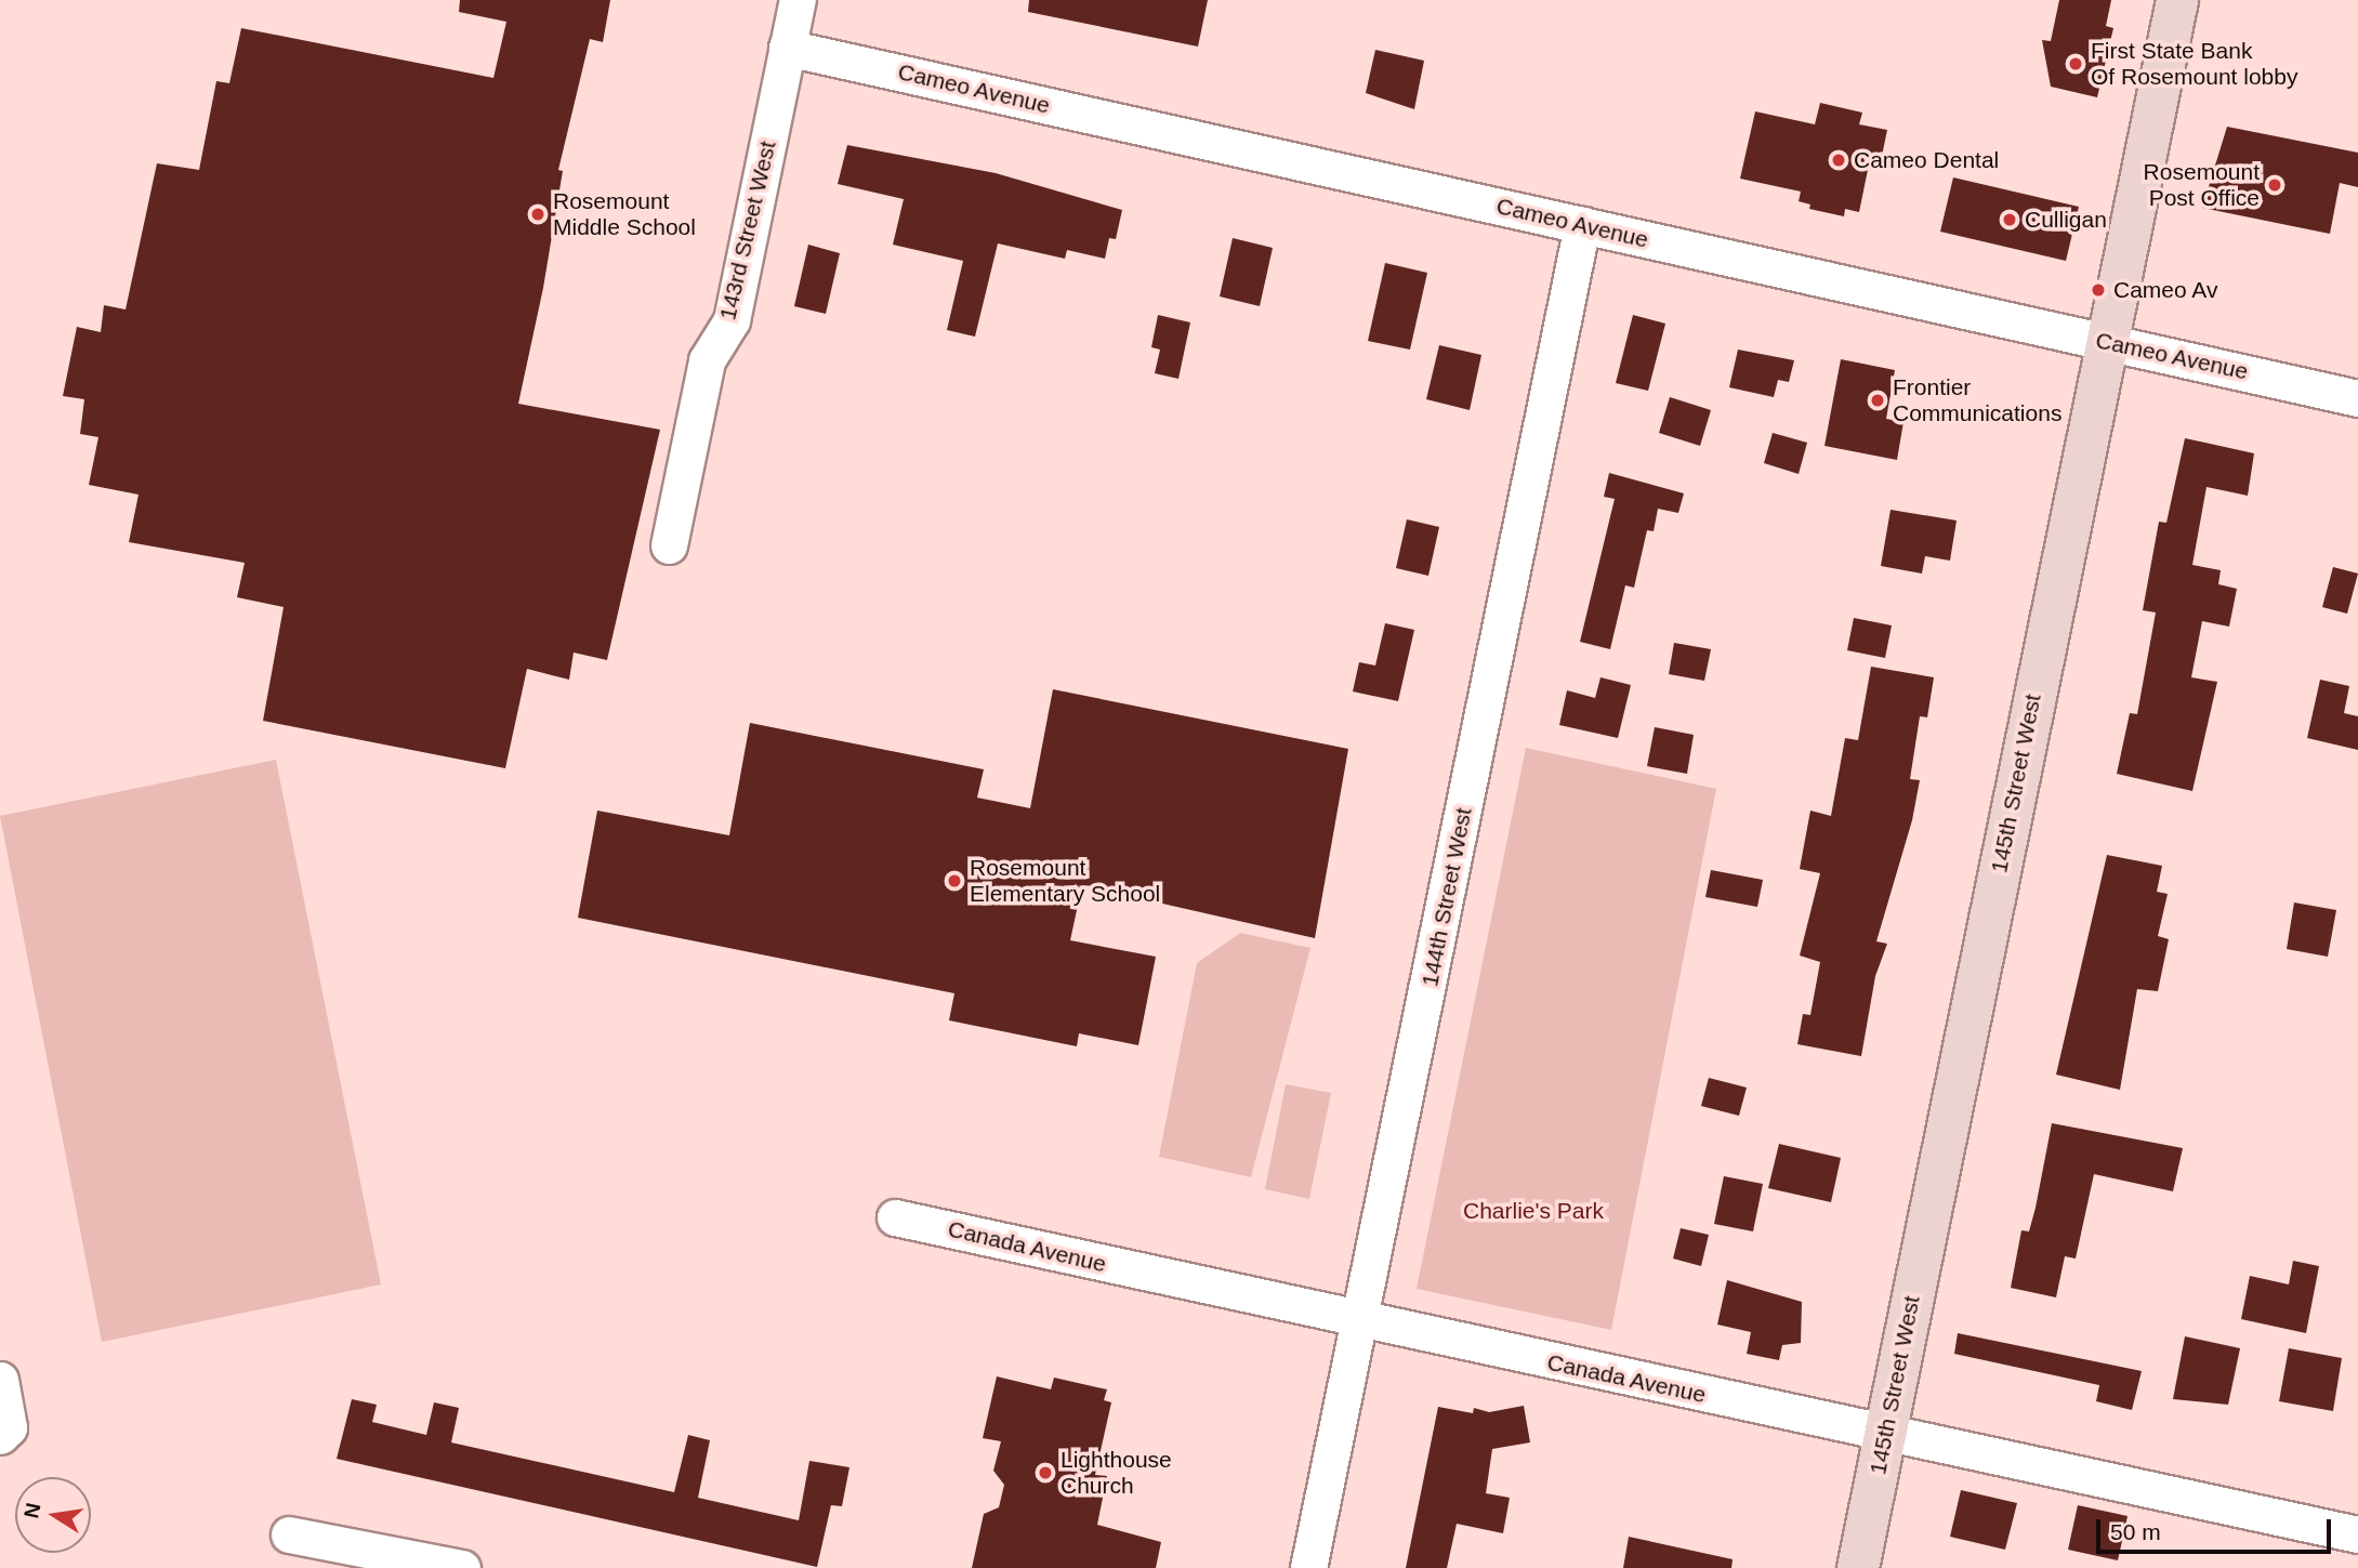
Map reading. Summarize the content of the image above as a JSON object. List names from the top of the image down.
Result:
{
  "streets": {
    "street": [
      "Cameo Avenue",
      "143rd Street West",
      "145th Street West",
      "144th Street West",
      "Canada Avenue"
    ]
  },
  "crossings": [
    ["Cameo Avenue", "143rd Street West"],
    ["Cameo Avenue", "145th Street West"],
    ["Cameo Avenue", "144th Street West"],
    ["145th Street West", "Canada Avenue"],
    ["144th Street West", "Canada Avenue"]
  ],
  "parks": ["Charlie's Park"],
  "places": [
    "First State Bank Of Rosemount lobby",
    "Cameo Dental",
    "Rosemount Post Office",
    "Rosemount Middle School",
    "Culligan",
    "Cameo Av",
    "Frontier Communications",
    "Rosemount Elementary School",
    "Lighthouse Church"
  ],
  "scale_bar": "50 m",
  "north": "left"
}
